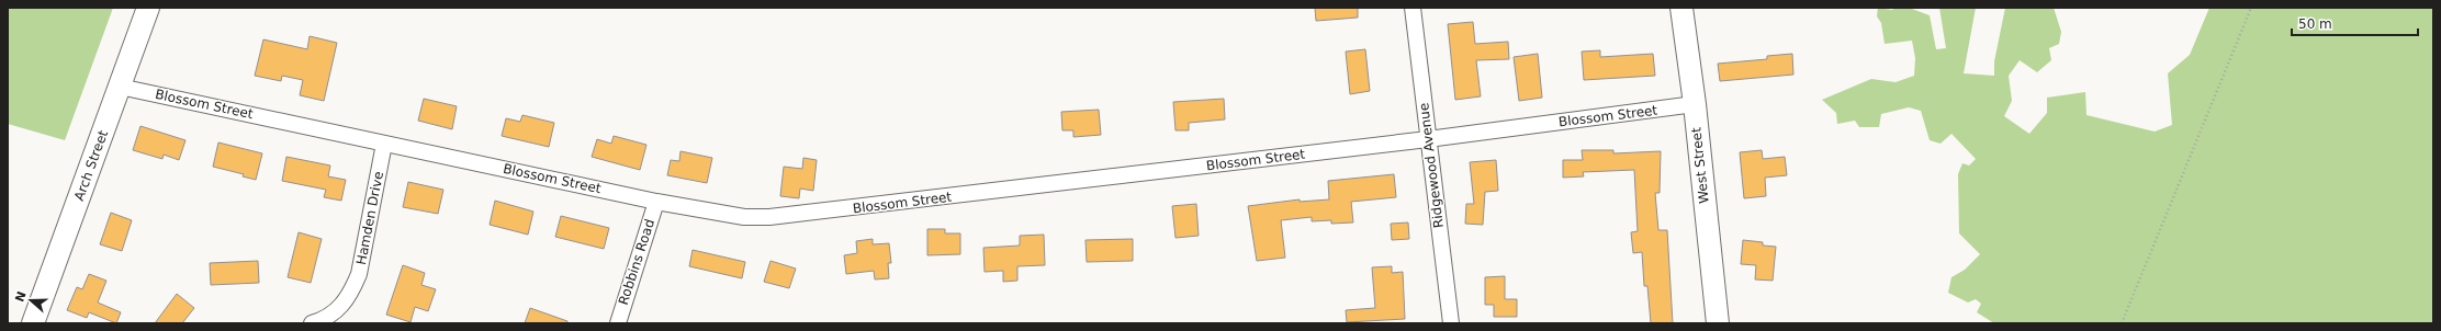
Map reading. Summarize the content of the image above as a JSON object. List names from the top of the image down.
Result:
{
  "streets": {
    "street": [
      "Blossom Street",
      "Arch Street",
      "Ridgewood Avenue",
      "West Street",
      "Hamden Drive",
      "Robbins Road"
    ]
  },
  "crossings": [
    ["Blossom Street", "Arch Street"],
    ["Blossom Street", "Ridgewood Avenue"],
    ["Blossom Street", "West Street"],
    ["Blossom Street", "Hamden Drive"],
    ["Blossom Street", "Robbins Road"]
  ],
  "scale_bar": "50 m",
  "north": "left"
}
